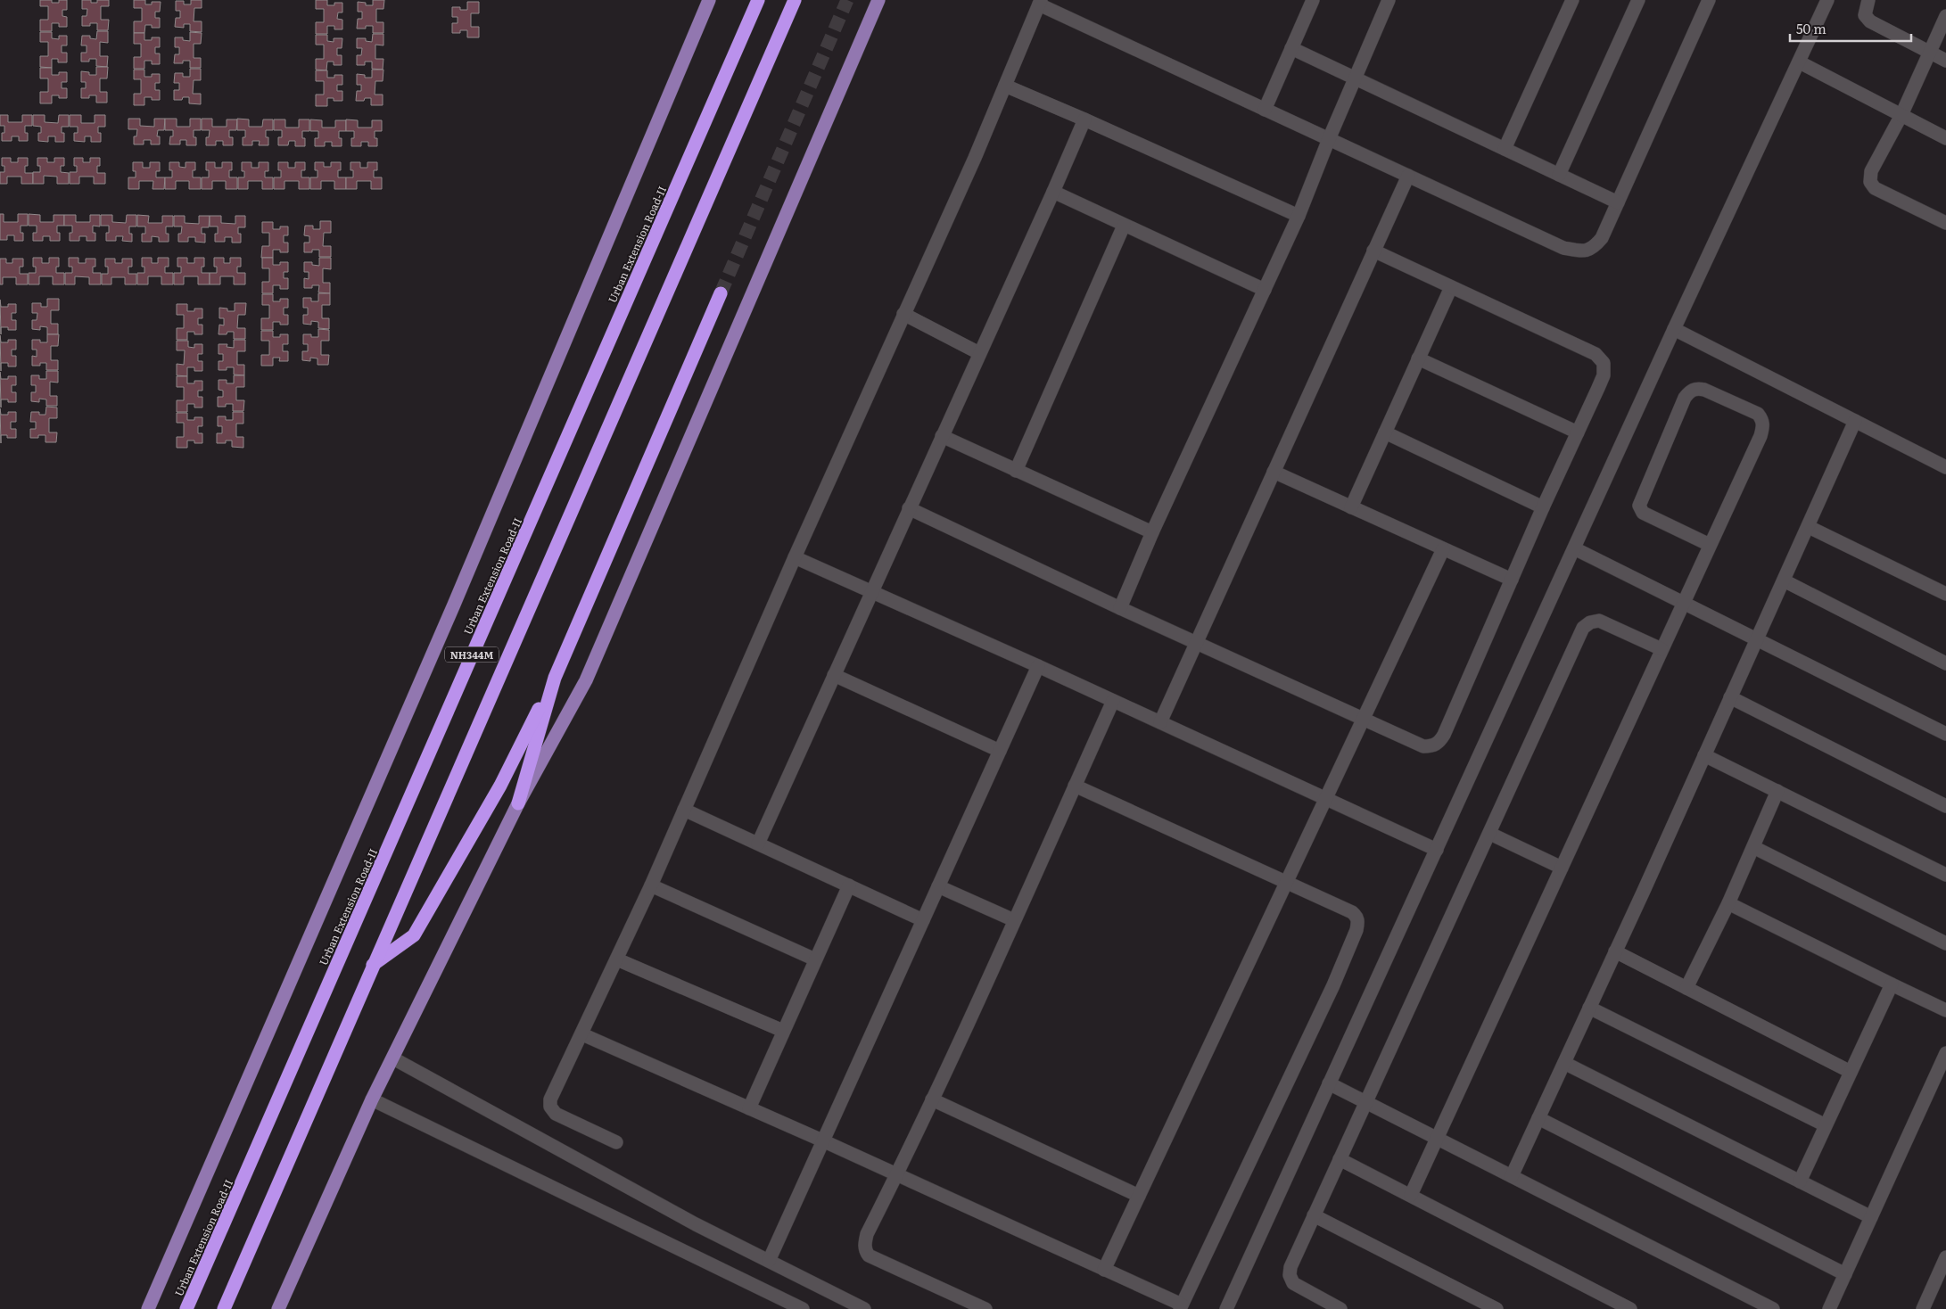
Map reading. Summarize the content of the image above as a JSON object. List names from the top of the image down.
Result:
{
  "streets": {
    "highway": ["Urban Extension Road-II", "NH344M"]
  },
  "scale_bar": "50 m"
}
